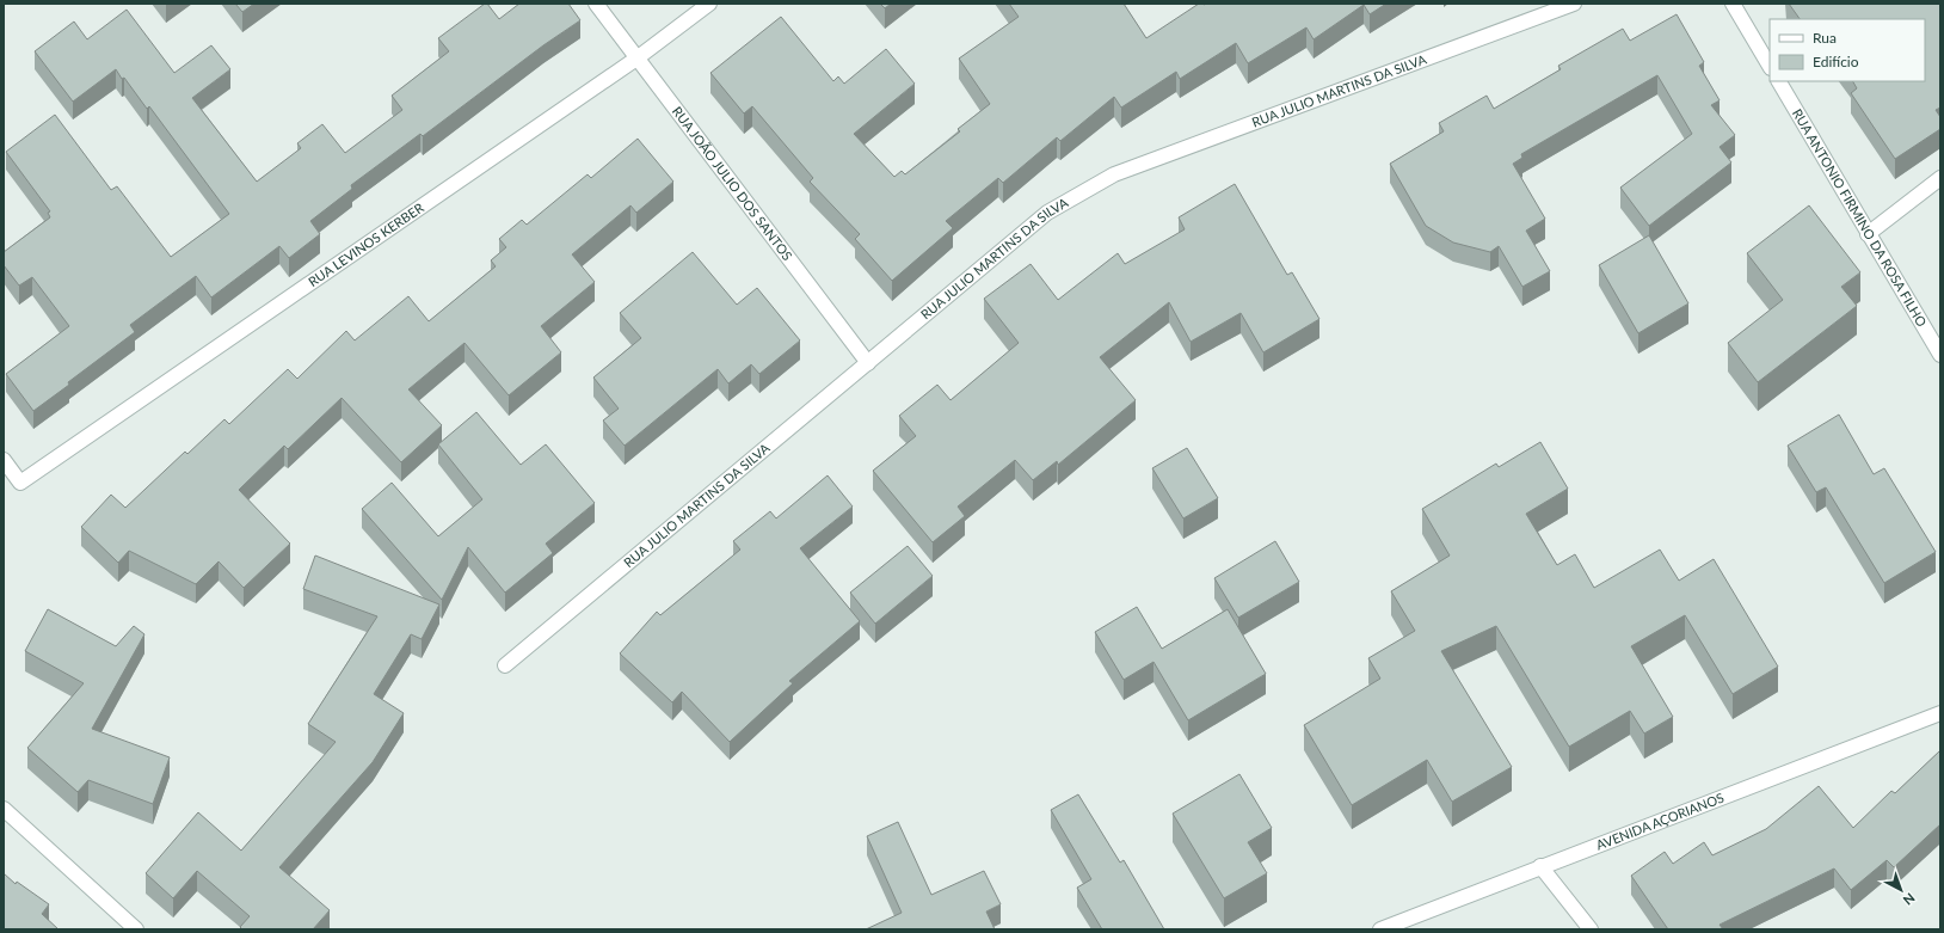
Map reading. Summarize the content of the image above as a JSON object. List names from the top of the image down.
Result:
{
  "streets": {
    "street": [
      "RUA JULIO MARTINS DA SILVA",
      "RUA JOÃO JULIO DOS SANTOS",
      "RUA ANTONIO FIRMINO DA ROSA FILHO",
      "RUA LEVINOS KERBER",
      "AVENIDA AÇORIANOS"
    ]
  },
  "crossings": [
    ["RUA JULIO MARTINS DA SILVA", "RUA JOÃO JULIO DOS SANTOS"],
    ["RUA JOÃO JULIO DOS SANTOS", "RUA LEVINOS KERBER"]
  ],
  "legend": ["Rua", "Edifício"],
  "north": "bottom right"
}
